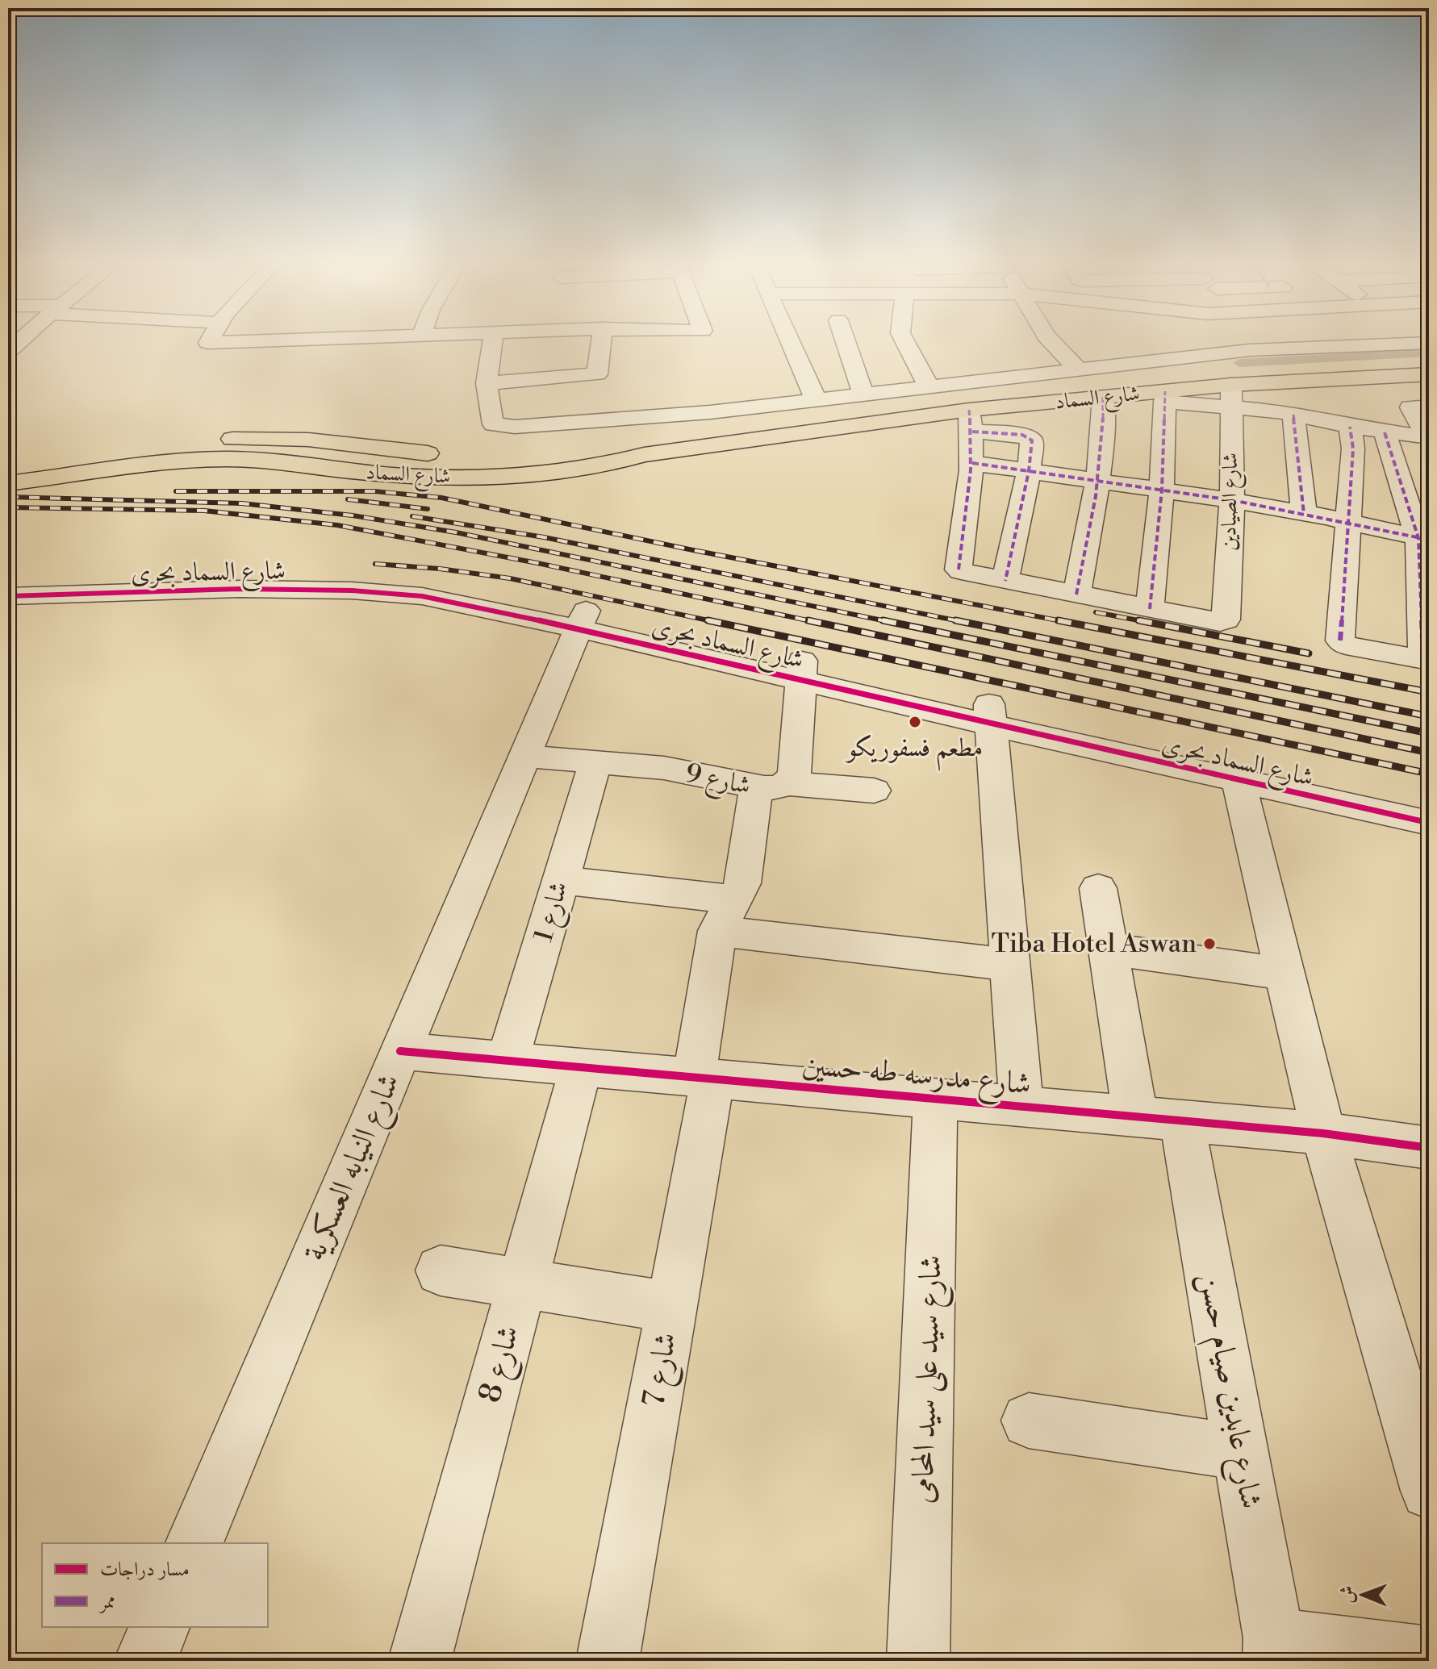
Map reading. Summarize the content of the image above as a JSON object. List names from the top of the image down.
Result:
{
  "streets": {
    "highway": ["شارع السماد"],
    "street": [
      "شارع الصيادين",
      "شارع السماد بحرى",
      "شارع 9",
      "شارع 1",
      "شارع مدرسه طه حسين",
      "شارع النيابه العسكرية",
      "شارع 8",
      "شارع 7",
      "شارع سيد على سيد المحامى",
      "شارع عابدين صيام حسن"
    ]
  },
  "crossings": [
    ["شارع السماد بحرى", "شارع 9"],
    ["شارع السماد بحرى", "شارع النيابه العسكرية"],
    ["شارع 9", "شارع 1"],
    ["شارع 9", "شارع النيابه العسكرية"],
    ["شارع 9", "شارع 7"],
    ["شارع 1", "شارع مدرسه طه حسين"],
    ["شارع مدرسه طه حسين", "شارع النيابه العسكرية"],
    ["شارع مدرسه طه حسين", "شارع 8"],
    ["شارع مدرسه طه حسين", "شارع 7"],
    ["شارع مدرسه طه حسين", "شارع سيد على سيد المحامى"],
    ["شارع مدرسه طه حسين", "شارع عابدين صيام حسن"]
  ],
  "places": ["مطعم فسفوريكو", "Tiba Hotel Aswan"],
  "legend": ["مسار دراجات", "ممر"],
  "north": "left"
}
